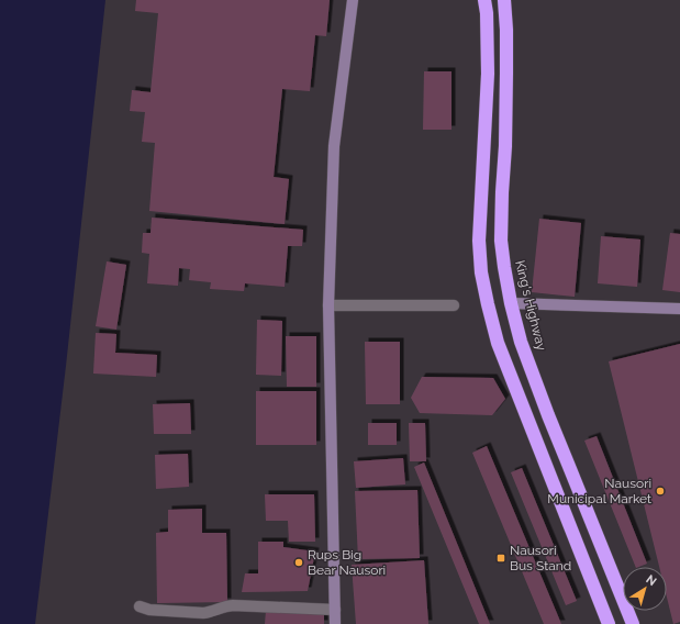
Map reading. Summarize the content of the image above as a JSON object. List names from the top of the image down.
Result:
{
  "streets": {
    "highway": ["King's Highway"]
  },
  "places": {
    "other": ["Nausori Municipal Market", "Rups Big Bear Nausori"],
    "transit": ["Nausori Bus Stand"]
  },
  "north": "top right"
}
